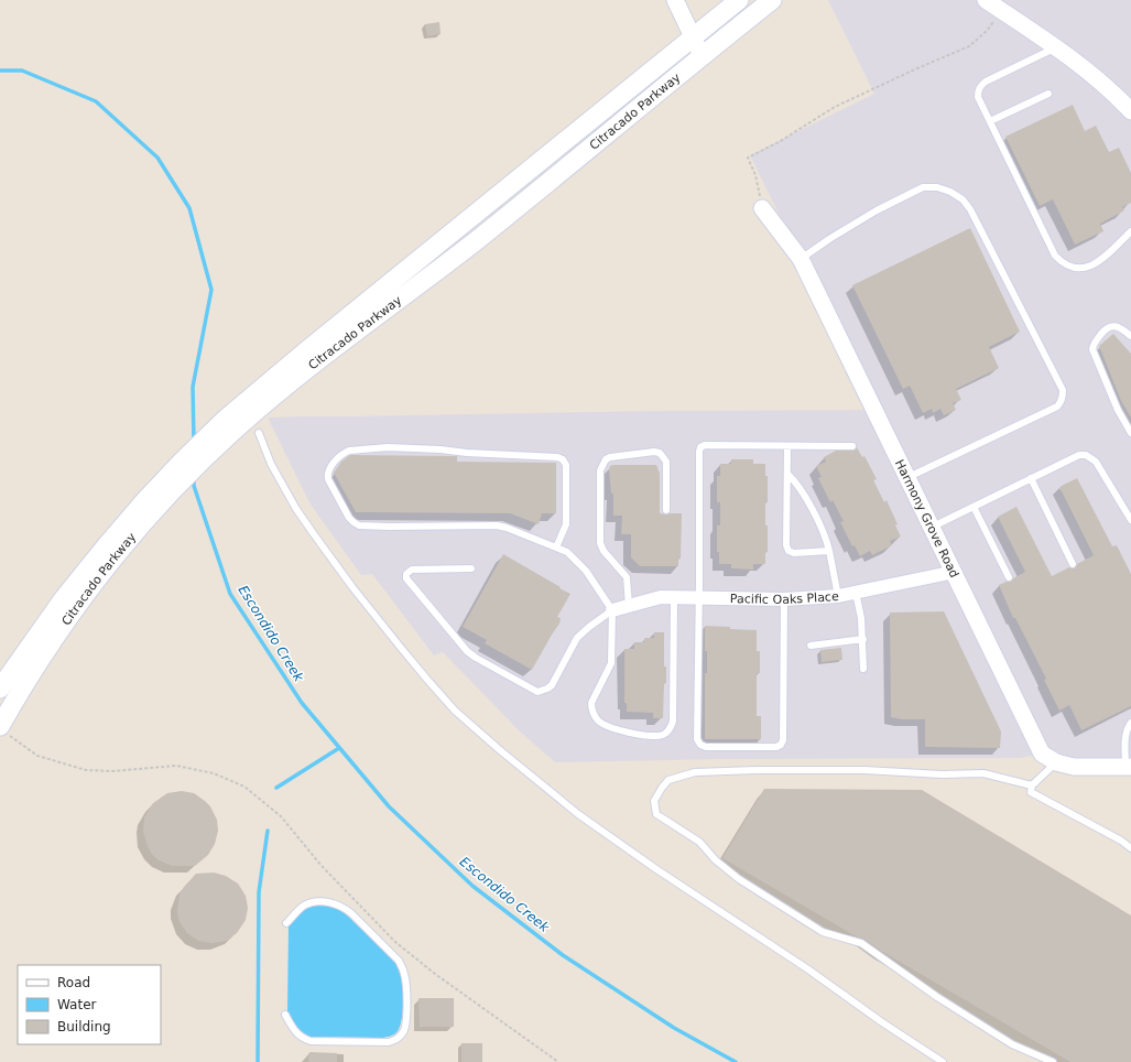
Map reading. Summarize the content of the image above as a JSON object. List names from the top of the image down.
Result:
{
  "streets": {
    "main road": ["Citracado Parkway"],
    "street": ["Harmony Grove Road", "Pacific Oaks Place"]
  },
  "crossings": [
    ["Harmony Grove Road", "Pacific Oaks Place"]
  ],
  "water": ["Escondido Creek"],
  "legend": ["Road", "Water", "Building"]
}
